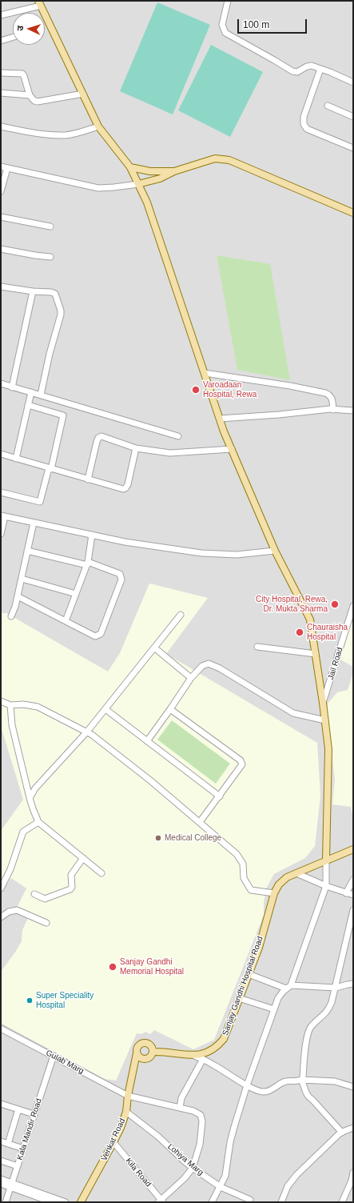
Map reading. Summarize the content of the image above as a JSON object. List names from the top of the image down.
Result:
{
  "streets": {
    "main road": ["Sanjay Gandhi Hospital Road", "Venkat Road"],
    "street": [
      "Jail Road",
      "Gulab Marg",
      "Kala Mandir Road",
      "Lohiya Marg",
      "Kila Road"
    ]
  },
  "crossings": [
    ["Sanjay Gandhi Hospital Road", "Venkat Road"],
    ["Gulab Marg", "Kala Mandir Road"],
    ["Gulab Marg", "Venkat Road"],
    ["Gulab Marg", "Lohiya Marg"],
    ["Venkat Road", "Lohiya Marg"],
    ["Venkat Road", "Kila Road"]
  ],
  "places": [
    "Varoadaan Hospital, Rewa",
    "City Hospital, Rewa, Dr. Mukta Sharma",
    "Chauraisha Hospital",
    "Medical College",
    "Sanjay Gandhi Memorial Hospital",
    "Super Speciality Hospital"
  ],
  "scale_bar": "100 m",
  "north": "left"
}
